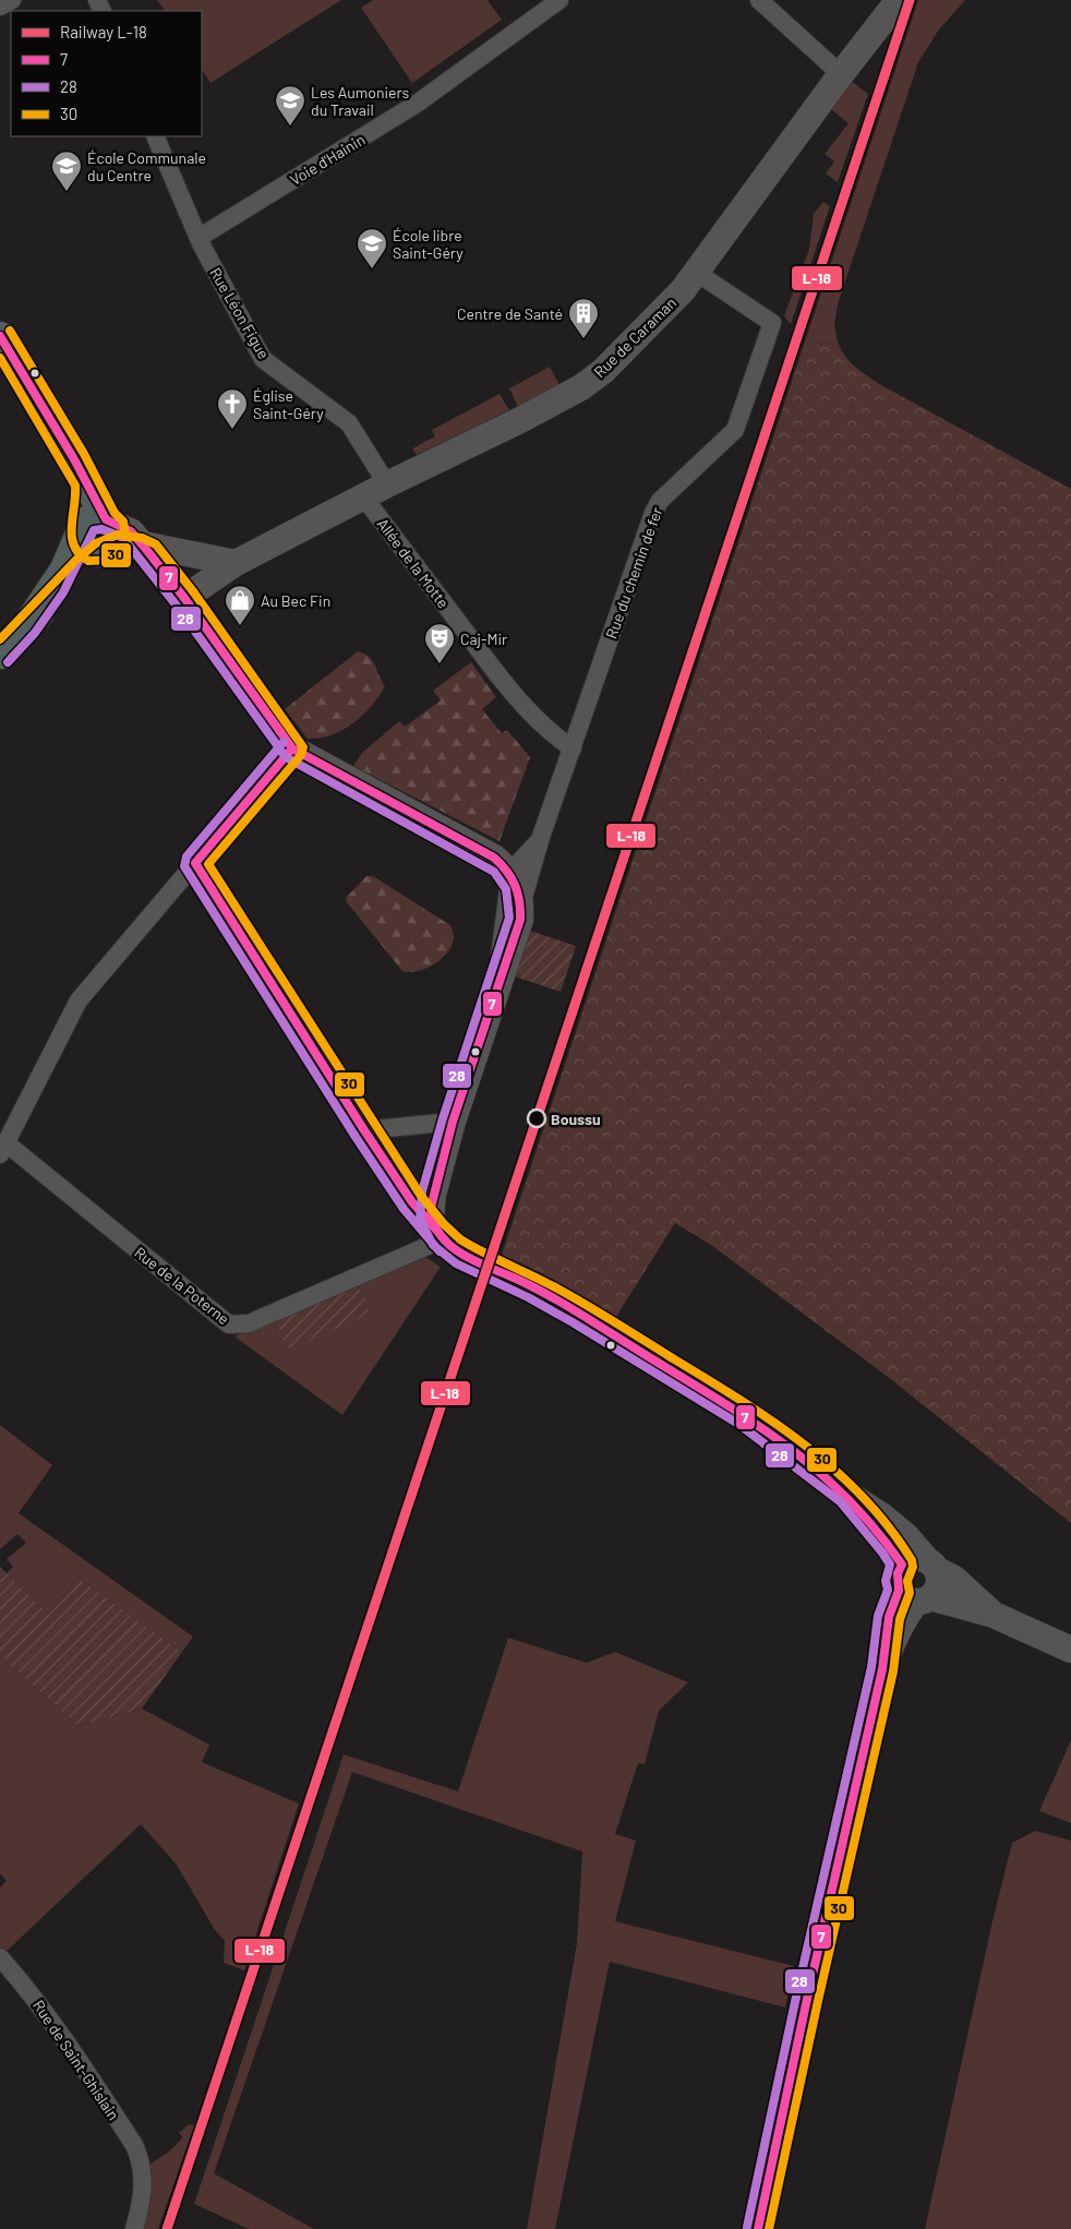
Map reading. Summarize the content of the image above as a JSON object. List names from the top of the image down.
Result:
{
  "streets": {
    "street": [
      "Voie d'Hainin",
      "Rue Léon Figue",
      "Rue de Caraman",
      "Allée de la Motte",
      "Rue du chemin de fer",
      "Rue de la Poterne",
      "Rue de Saint-Ghislain"
    ]
  },
  "crossings": [
    ["Voie d'Hainin", "Rue Léon Figue"],
    ["Rue Léon Figue", "Rue de Caraman"],
    ["Rue de Caraman", "Allée de la Motte"],
    ["Rue de Caraman", "Rue du chemin de fer"],
    ["Allée de la Motte", "Rue du chemin de fer"]
  ],
  "places": {
    "school or university": ["Les Aumoniers du Travail", "École Communale du Centre", "École libre Saint-Géry"],
    "building": ["Centre de Santé"],
    "church": ["Église Saint-Géry"],
    "shop": ["Au Bec Fin"],
    "theatre": ["Caj-Mir"],
    "other": ["Boussu"]
  },
  "lines": [
    "rail line L-18",
    "transit line 30",
    "transit line 7",
    "transit line 28"
  ],
  "legend": [
    "Railway L-18",
    "7",
    "28",
    "30"
  ]
}
